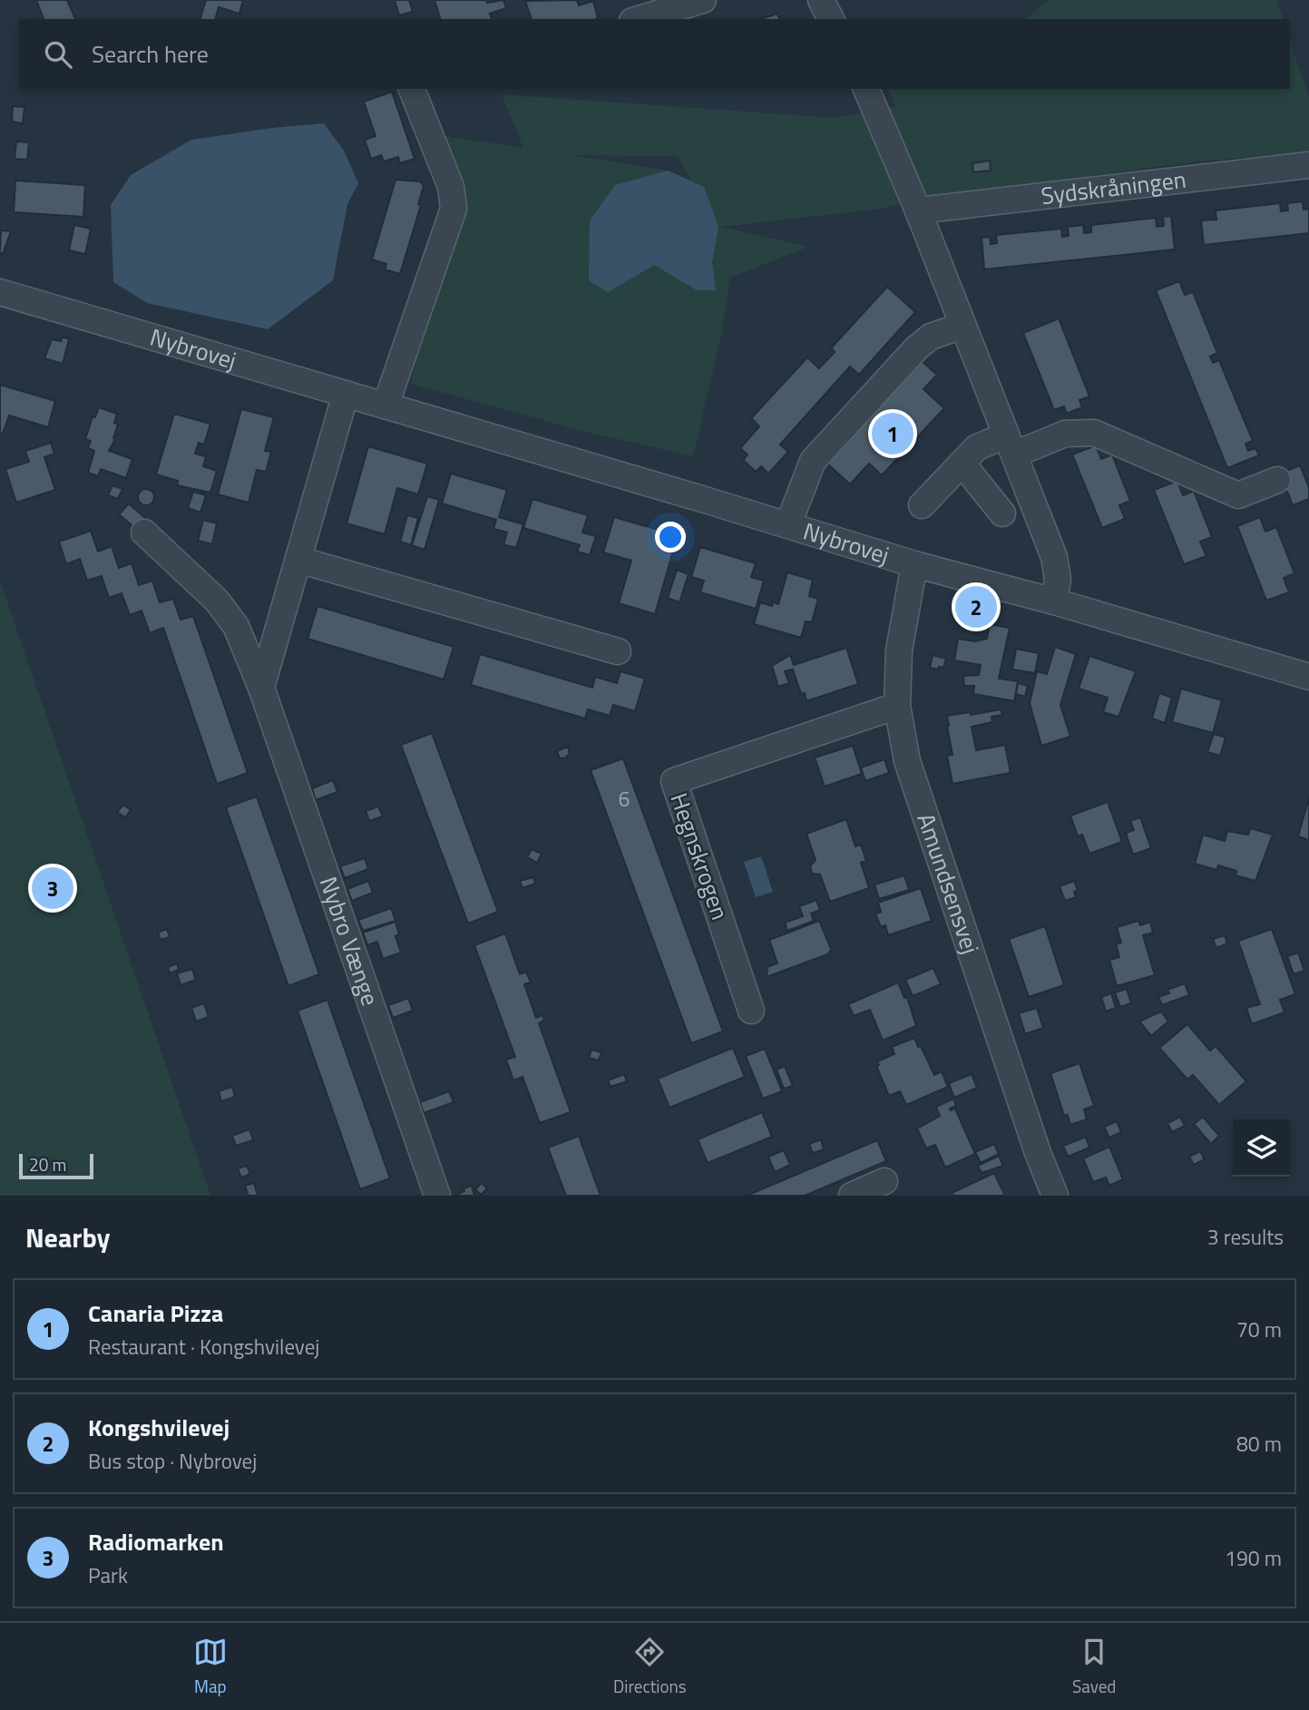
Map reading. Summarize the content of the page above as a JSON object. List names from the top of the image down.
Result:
{
  "streets": {
    "street": [
      "Sydskråningen",
      "Nybrovej",
      "Hegnskrogen",
      "Amundsensvej",
      "Nybro Vænge"
    ]
  },
  "crossings": [
    ["Nybrovej", "Amundsensvej"],
    ["Hegnskrogen", "Amundsensvej"]
  ],
  "house_numbers": ["6"],
  "scale_bar": "20 m",
  "page": {
    "search": "Search here",
    "pins": ["1", "2", "3"],
    "scale": "20 m",
    "heading": ["Nearby", "3 results"],
    "list": [
      {
        "mark": "1",
        "name": "Canaria Pizza",
        "note": "Restaurant · Kongshvilevej",
        "value": "70 m"
      },
      {
        "mark": "2",
        "name": "Kongshvilevej",
        "note": "Bus stop · Nybrovej",
        "value": "80 m"
      },
      {
        "mark": "3",
        "name": "Radiomarken",
        "note": "Park",
        "value": "190 m"
      }
    ],
    "nav": ["Map", "Directions", "Saved"]
  }
}
